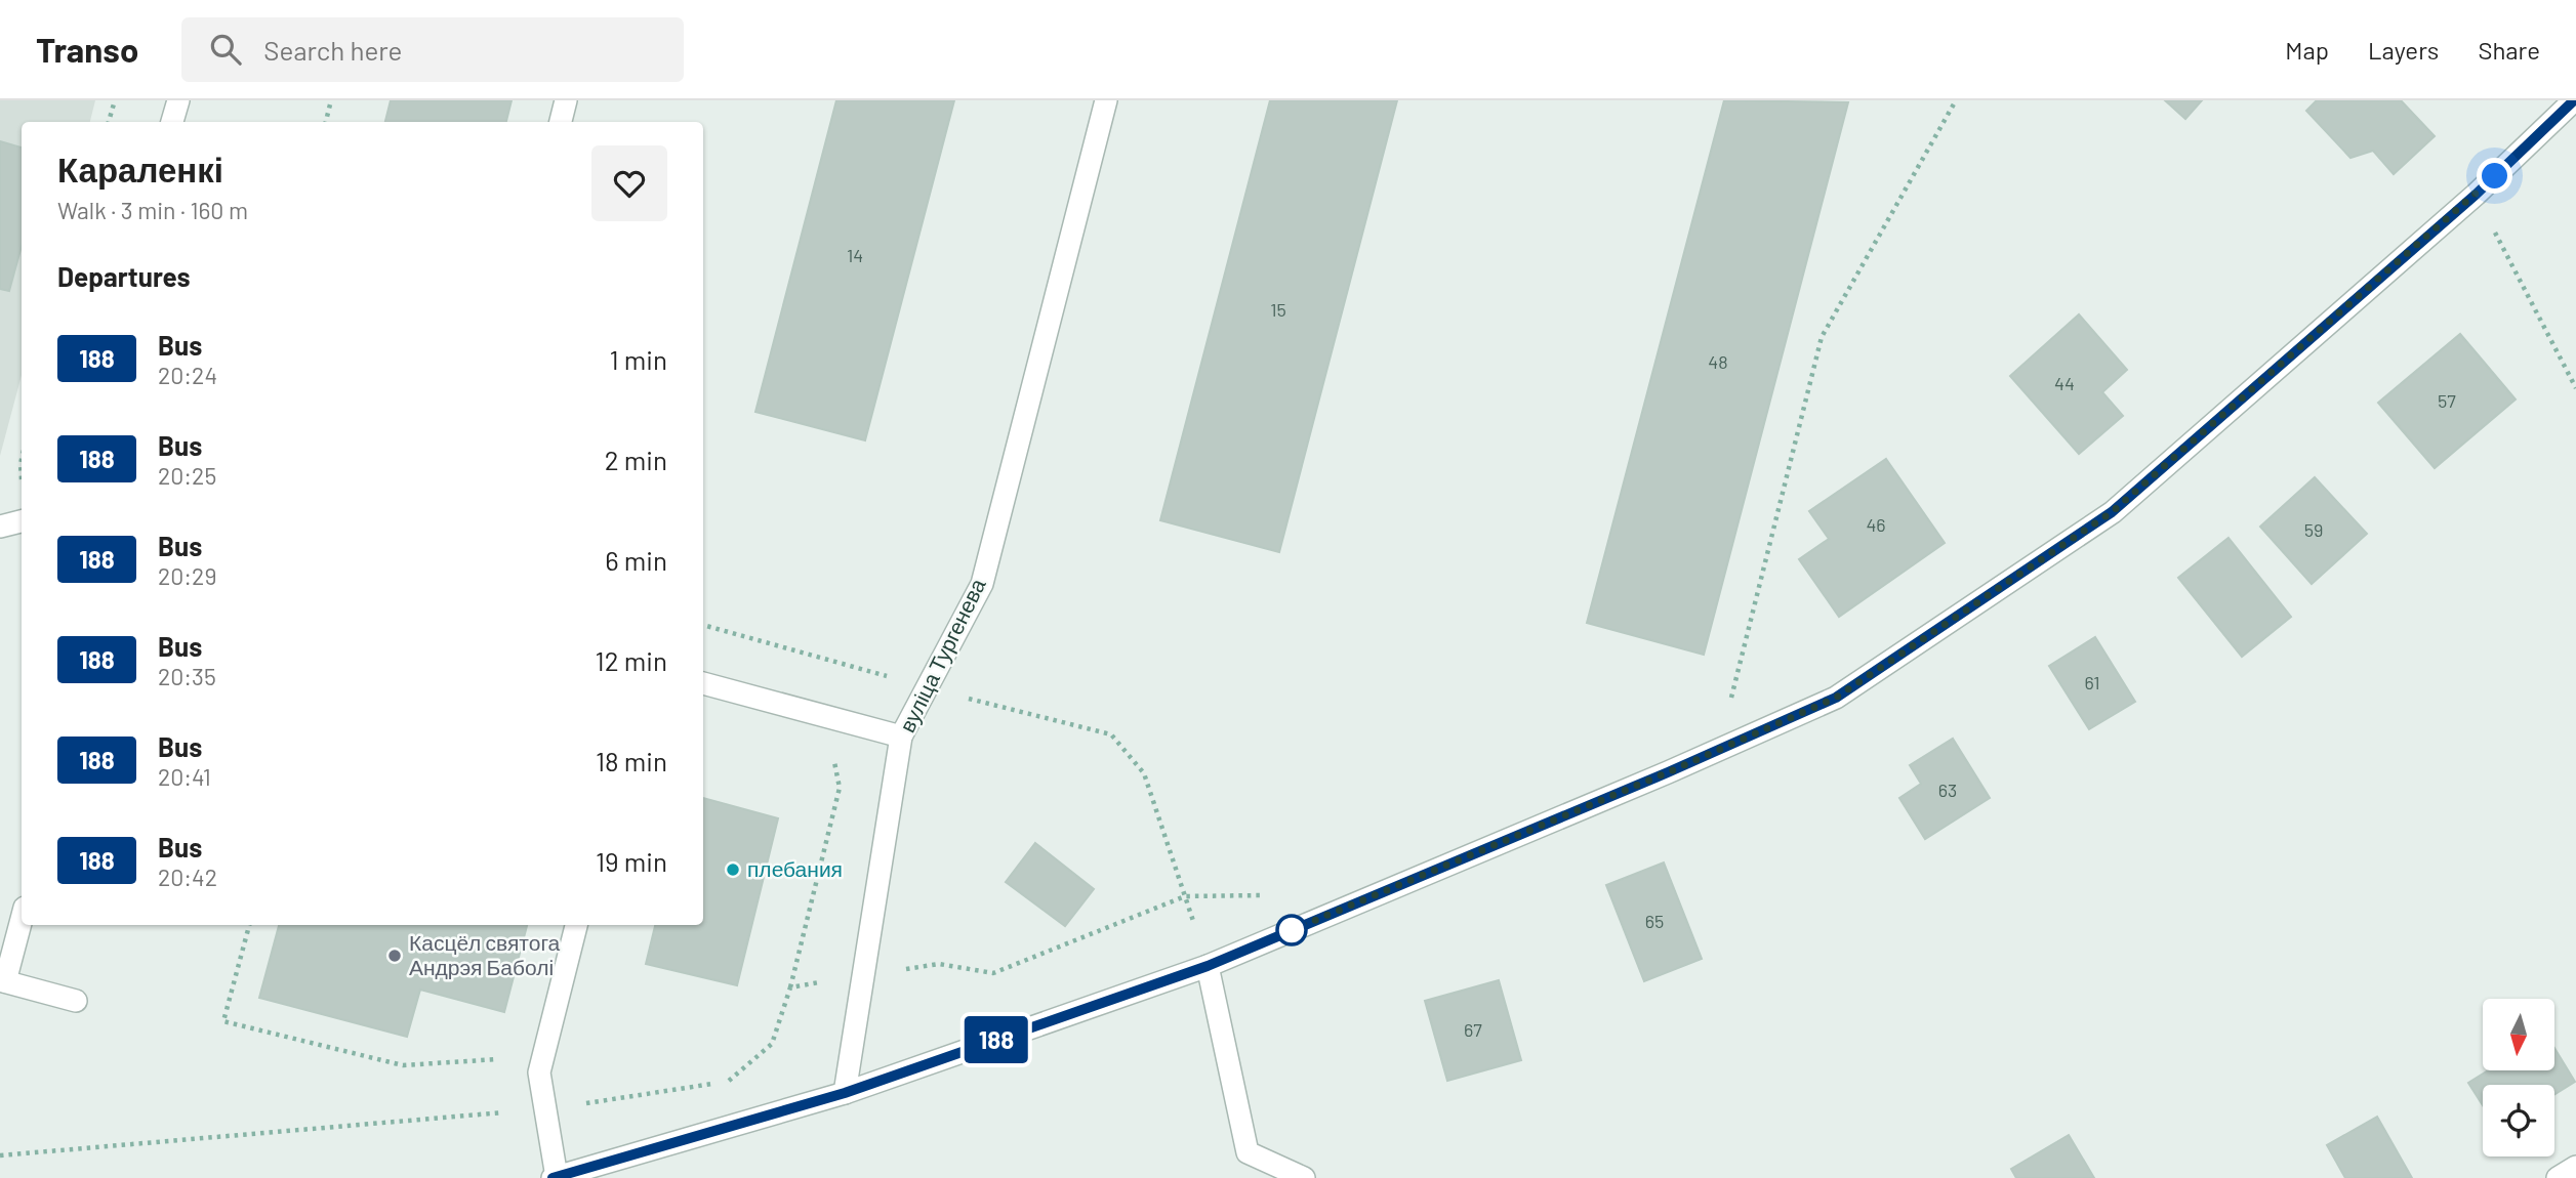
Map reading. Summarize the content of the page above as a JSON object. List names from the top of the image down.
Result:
{
  "streets": {
    "street": ["вуліца Тургенева"]
  },
  "places": ["плебания", "Касцёл святога Андрэя Баболі"],
  "lines": ["bus line 188"],
  "house_numbers": [
    "14",
    "15",
    "48",
    "44",
    "57",
    "46",
    "59",
    "61",
    "63",
    "65",
    "67"
  ],
  "north": "bottom",
  "page": {
    "header": "Transo",
    "search": "Search here",
    "nav": ["Map", "Layers", "Share"],
    "on_map": "188",
    "heading": [
      ["Караленкі", "Walk · 3 min · 160 m"],
      "Departures"
    ],
    "list": [
      {
        "mark": "188",
        "name": "Bus",
        "note": "20:24",
        "value": "1 min"
      },
      {
        "mark": "188",
        "name": "Bus",
        "note": "20:25",
        "value": "2 min"
      },
      {
        "mark": "188",
        "name": "Bus",
        "note": "20:29",
        "value": "6 min"
      },
      {
        "mark": "188",
        "name": "Bus",
        "note": "20:35",
        "value": "12 min"
      },
      {
        "mark": "188",
        "name": "Bus",
        "note": "20:41",
        "value": "18 min"
      },
      {
        "mark": "188",
        "name": "Bus",
        "note": "20:42",
        "value": "19 min"
      }
    ]
  }
}
